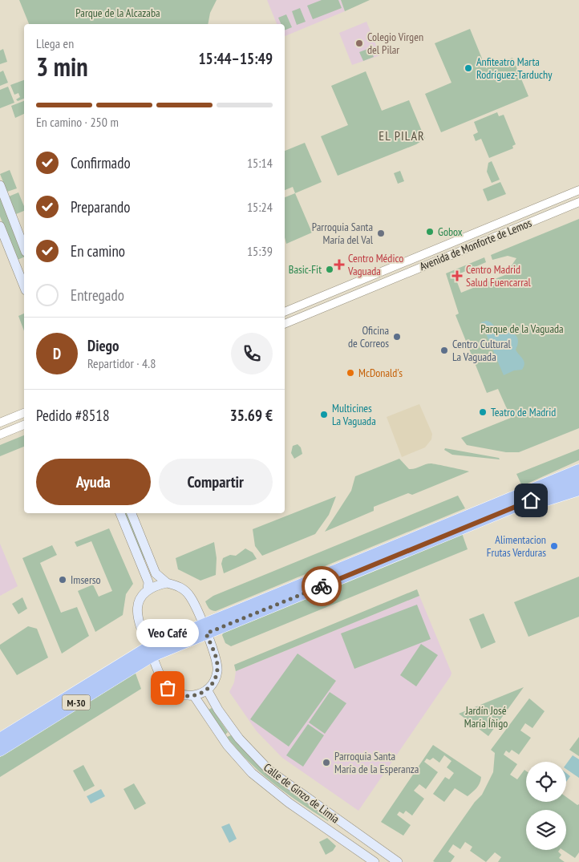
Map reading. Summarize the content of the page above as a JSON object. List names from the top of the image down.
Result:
{
  "streets": {
    "highway": ["M-30"],
    "main road": ["Calle de Ginzo de Limia"],
    "street": ["Avenida de Monforte de Lemos"]
  },
  "crossings": [
    ["M-30", "Calle de Ginzo de Limia"]
  ],
  "districts": ["EL PILAR"],
  "parks": ["Parque de la Alcazaba", "Parque de la Vaguada", "Jardín José María Íñigo"],
  "places": {
    "other": [
      "Colegio Virgen del Pilar",
      "Anfiteatro Marta Rodríguez-Tarduchy",
      "Gobox",
      "Parroquia Santa María del Val",
      "Basic-Fit",
      "Oficina de Correos",
      "Centro Cultural La Vaguada",
      "McDonald's",
      "Teatro de Madrid",
      "Multicines La Vaguada",
      "Alimentacion Frutas Verduras",
      "Imserso",
      "Veo Café",
      "Parroquia Santa María de la Esperanza"
    ],
    "health": ["Centro Médico Vaguada", "Centro Madrid Salud Fuencarral"]
  },
  "page": {
    "heading": ["3 min", "Llega en", "15:44–15:49"],
    "panel": [
      "Diego",
      "Repartidor · 4.8",
      "Pedido #8518",
      "35.69 €"
    ],
    "bar": "En camino · 250 m",
    "list": [
      ["Confirmado", "15:14"],
      ["Preparando", "15:24"],
      ["En camino", "15:39"],
      "Entregado"
    ],
    "round": "D",
    "buttons": ["Ayuda", "Compartir"],
    "bubble": "Veo Café"
  }
}
